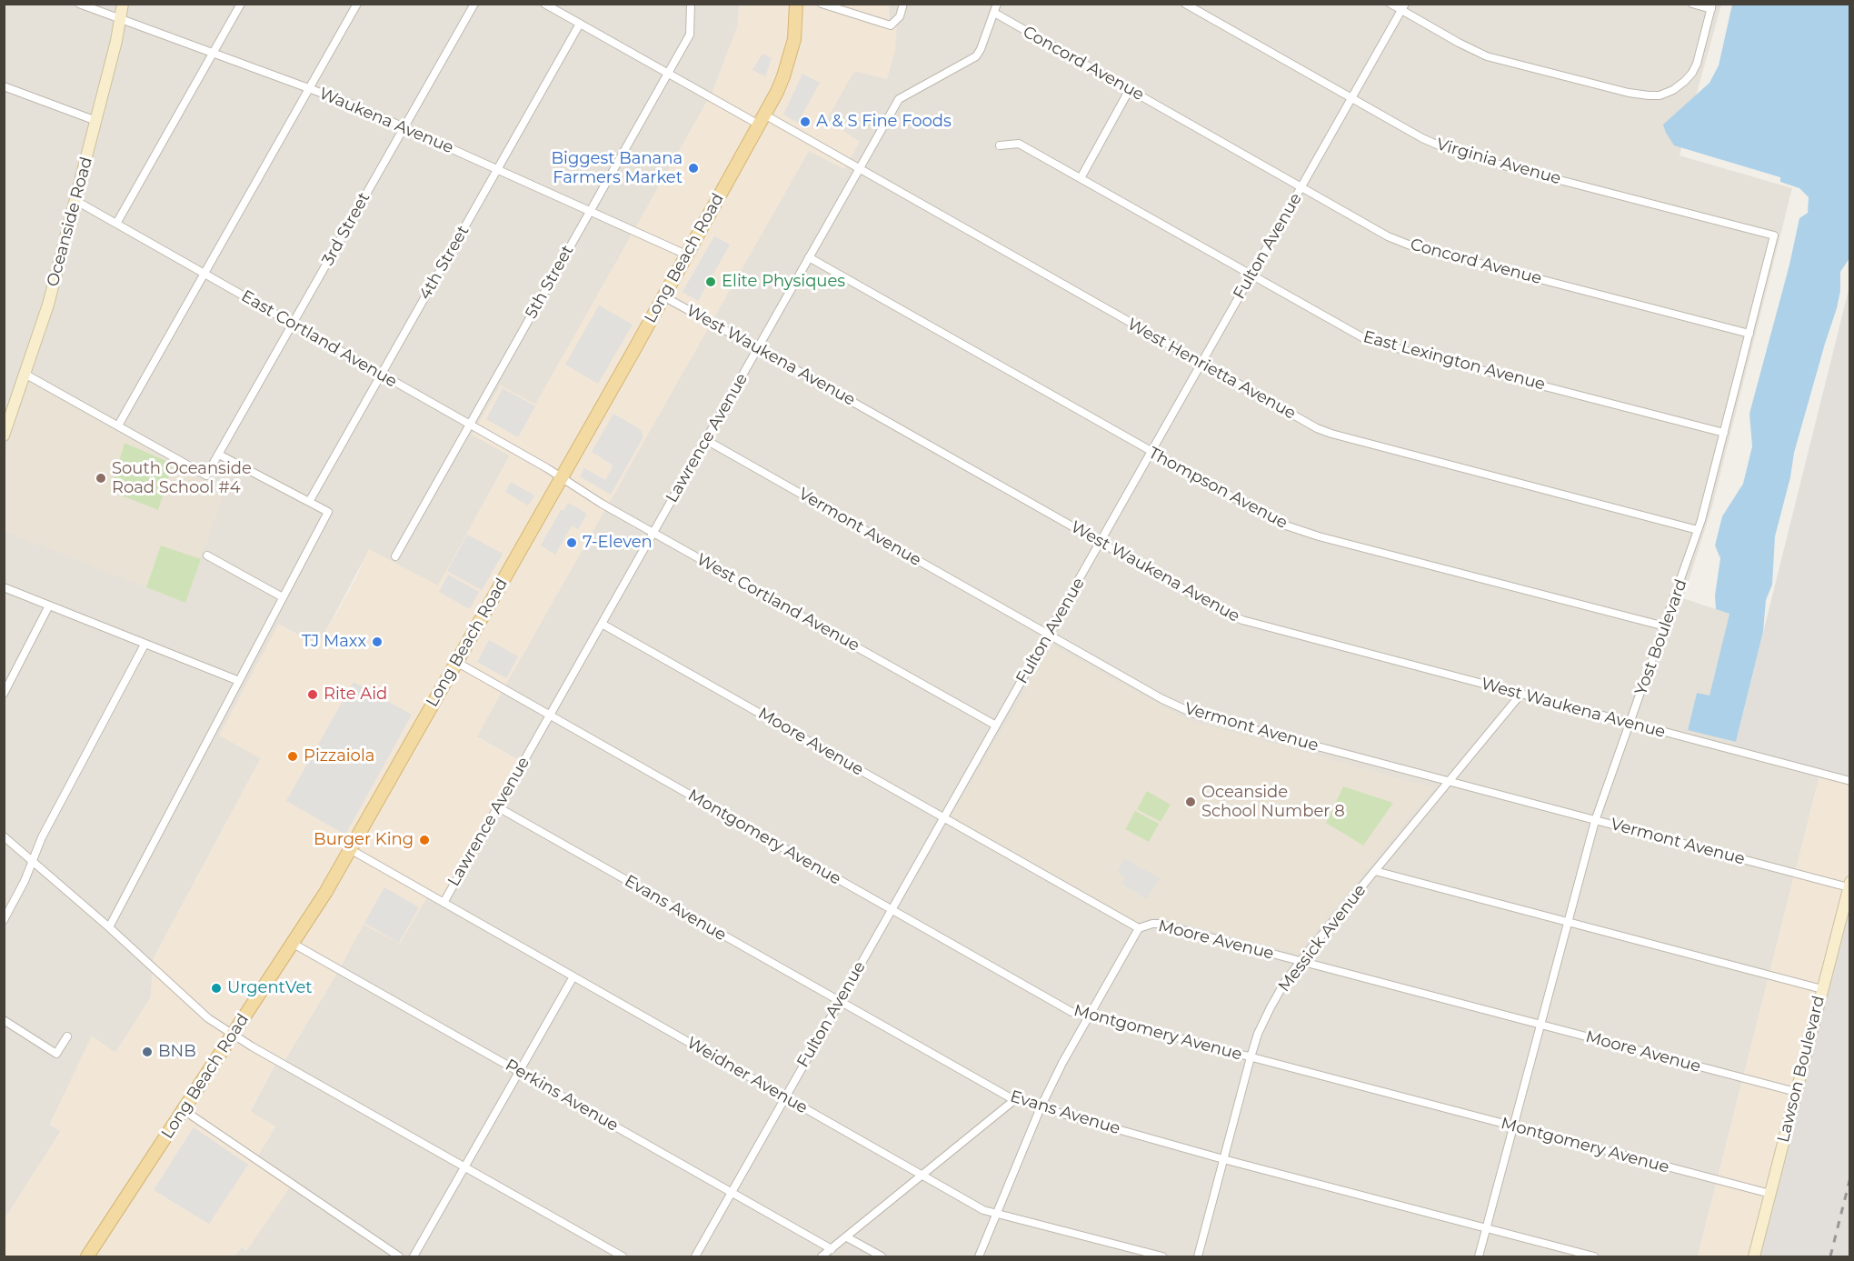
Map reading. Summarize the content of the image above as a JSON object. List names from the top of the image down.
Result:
{
  "streets": {
    "main road": ["Oceanside Road", "Long Beach Road", "Lawson Boulevard"],
    "street": [
      "Concord Avenue",
      "Waukena Avenue",
      "Virginia Avenue",
      "3rd Street",
      "Fulton Avenue",
      "4th Street",
      "5th Street",
      "East Cortland Avenue",
      "West Waukena Avenue",
      "East Lexington Avenue",
      "West Henrietta Avenue",
      "Lawrence Avenue",
      "Thompson Avenue",
      "Vermont Avenue",
      "West Cortland Avenue",
      "Yost Boulevard",
      "Moore Avenue",
      "Montgomery Avenue",
      "Evans Avenue",
      "Messick Avenue",
      "Weidner Avenue",
      "Perkins Avenue"
    ]
  },
  "crossings": [
    ["Concord Avenue", "Fulton Avenue"],
    ["Concord Avenue", "Lawrence Avenue"],
    ["Concord Avenue", "Yost Boulevard"],
    ["Waukena Avenue", "Oceanside Road"],
    ["Waukena Avenue", "3rd Street"],
    ["Waukena Avenue", "Long Beach Road"],
    ["Waukena Avenue", "4th Street"],
    ["Waukena Avenue", "5th Street"],
    ["Virginia Avenue", "Fulton Avenue"],
    ["Virginia Avenue", "Yost Boulevard"],
    ["Oceanside Road", "East Cortland Avenue"],
    ["3rd Street", "East Cortland Avenue"],
    ["Fulton Avenue", "West Waukena Avenue"],
    ["Fulton Avenue", "East Lexington Avenue"],
    ["Fulton Avenue", "West Henrietta Avenue"],
    ["Fulton Avenue", "Thompson Avenue"],
    ["Fulton Avenue", "Vermont Avenue"],
    ["Fulton Avenue", "West Cortland Avenue"],
    ["Fulton Avenue", "Moore Avenue"],
    ["Fulton Avenue", "Montgomery Avenue"],
    ["Fulton Avenue", "Evans Avenue"],
    ["Fulton Avenue", "Weidner Avenue"],
    ["Fulton Avenue", "Perkins Avenue"],
    ["Long Beach Road", "East Cortland Avenue"],
    ["Long Beach Road", "West Waukena Avenue"],
    ["Long Beach Road", "West Henrietta Avenue"],
    ["Long Beach Road", "West Cortland Avenue"],
    ["Long Beach Road", "Montgomery Avenue"],
    ["Long Beach Road", "Weidner Avenue"],
    ["Long Beach Road", "Perkins Avenue"],
    ["4th Street", "East Cortland Avenue"],
    ["4th Street", "West Henrietta Avenue"],
    ["5th Street", "East Cortland Avenue"],
    ["5th Street", "West Henrietta Avenue"],
    ["East Cortland Avenue", "West Cortland Avenue"],
    ["West Waukena Avenue", "Lawrence Avenue"],
    ["West Waukena Avenue", "Yost Boulevard"],
    ["West Waukena Avenue", "Messick Avenue"],
    ["East Lexington Avenue", "Yost Boulevard"],
    ["West Henrietta Avenue", "Lawrence Avenue"],
    ["West Henrietta Avenue", "Yost Boulevard"],
    ["Lawrence Avenue", "Thompson Avenue"],
    ["Lawrence Avenue", "Vermont Avenue"],
    ["Lawrence Avenue", "West Cortland Avenue"],
    ["Lawrence Avenue", "Moore Avenue"],
    ["Lawrence Avenue", "Montgomery Avenue"],
    ["Lawrence Avenue", "Evans Avenue"],
    ["Lawrence Avenue", "Weidner Avenue"],
    ["Thompson Avenue", "Yost Boulevard"],
    ["Vermont Avenue", "Yost Boulevard"],
    ["Vermont Avenue", "Messick Avenue"],
    ["Vermont Avenue", "Lawson Boulevard"],
    ["Yost Boulevard", "Moore Avenue"],
    ["Yost Boulevard", "Montgomery Avenue"],
    ["Yost Boulevard", "Evans Avenue"],
    ["Moore Avenue", "Messick Avenue"],
    ["Moore Avenue", "Lawson Boulevard"],
    ["Montgomery Avenue", "Messick Avenue"],
    ["Montgomery Avenue", "Lawson Boulevard"],
    ["Evans Avenue", "Messick Avenue"]
  ],
  "places": [
    "A & S Fine Foods",
    "Biggest Banana Farmers Market",
    "Elite Physiques",
    "South Oceanside Road School #4",
    "7-Eleven",
    "TJ Maxx",
    "Rite Aid",
    "Pizzaiola",
    "Oceanside School Number 8",
    "Burger King",
    "UrgentVet",
    "BNB"
  ]
}
